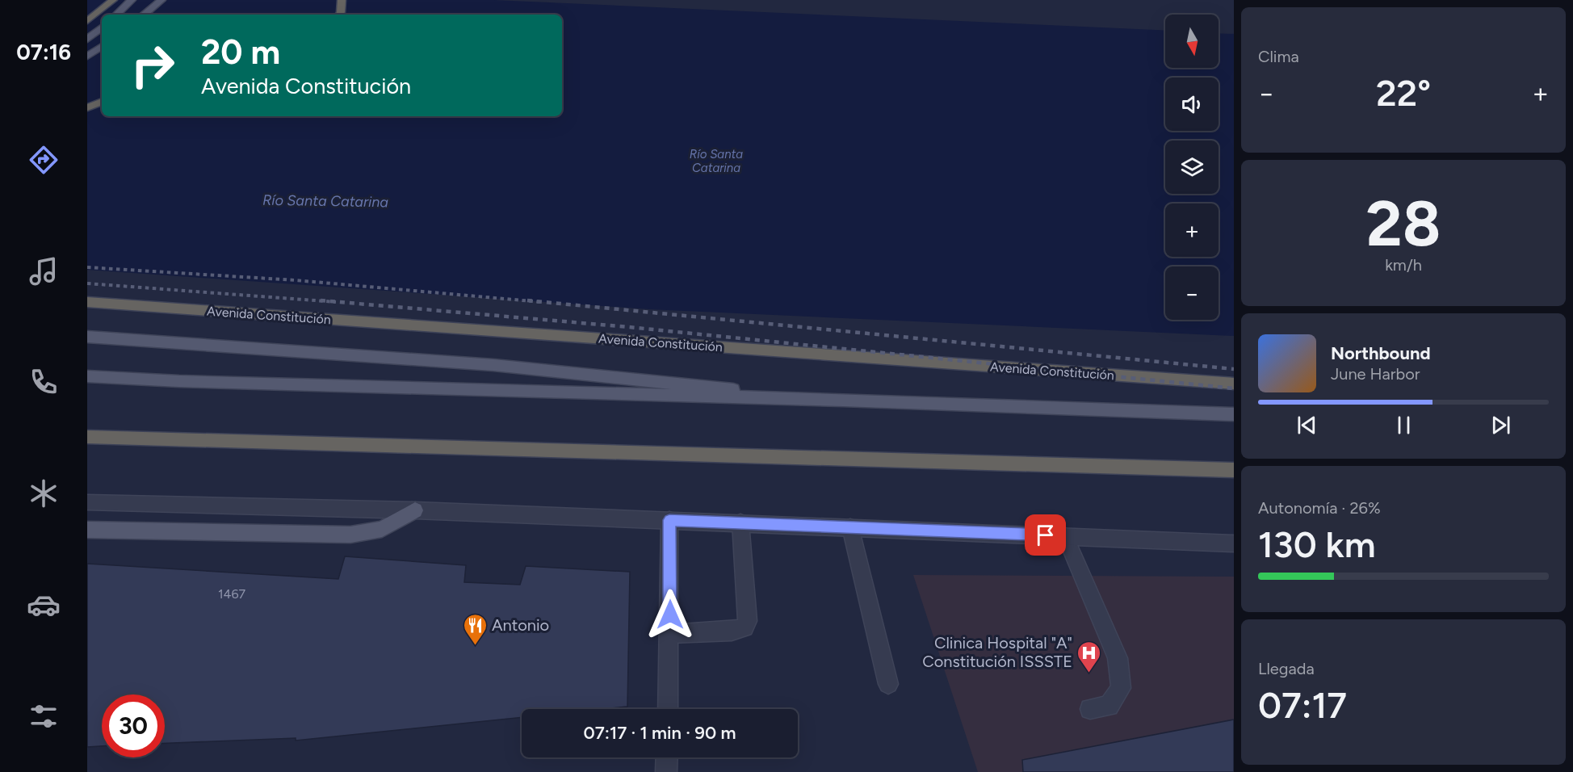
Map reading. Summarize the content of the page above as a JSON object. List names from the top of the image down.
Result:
{
  "streets": {
    "highway": ["Avenida Constitución"]
  },
  "water": ["Río Santa Catarina"],
  "places": {
    "restaurant": ["Antonio"],
    "hospital": ["Clinica Hospital \"A\" Constitución ISSSTE"]
  },
  "house_numbers": ["1467"],
  "north": "bottom",
  "page": {
    "tabs": "07:16",
    "tile": [
      "Clima",
      ["28", "km/h"],
      ["Autonomía · 26%", "130 km"],
      ["Llegada", "07:17"]
    ],
    "map_buttons": ["+", "−"],
    "turn": ["20 m", "Avenida Constitución"],
    "heat": ["−", "22°", "+"],
    "song": ["Northbound", "June Harbor"],
    "limit": "30",
    "trip": "07:17 · 1 min · 90 m"
  }
}
